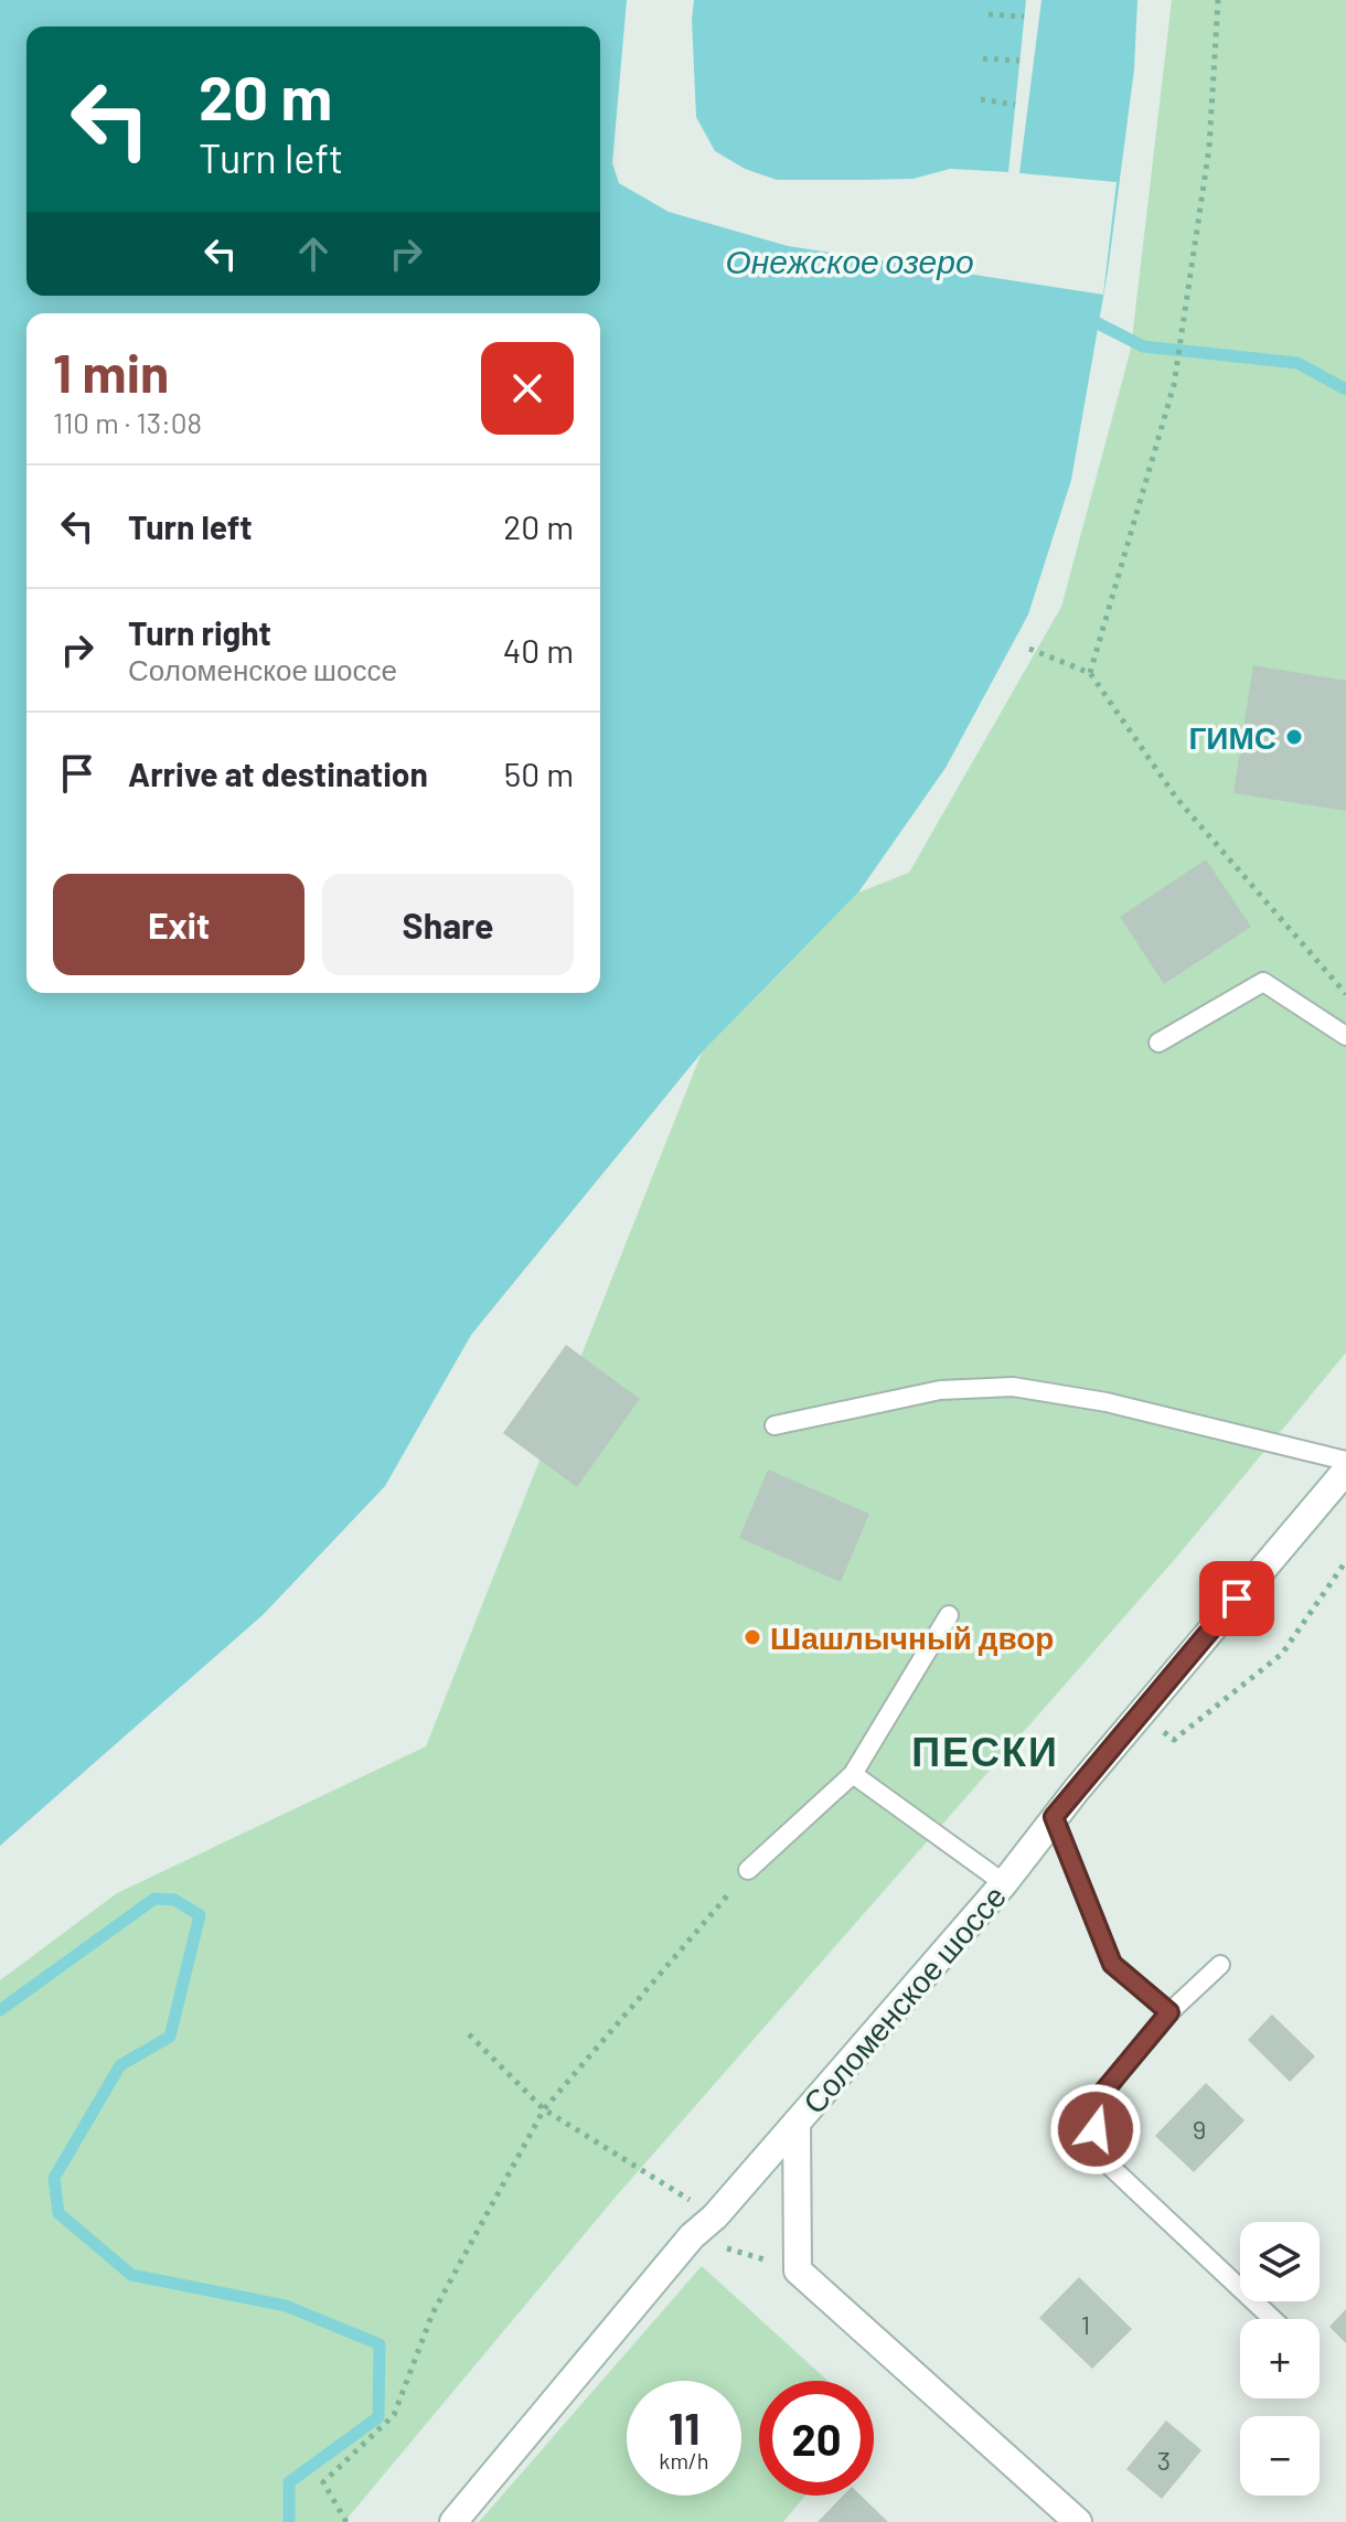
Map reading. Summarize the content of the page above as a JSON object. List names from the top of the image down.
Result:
{
  "streets": {
    "main road": ["Соломенское шоссе"]
  },
  "districts": ["ПЕСКИ"],
  "water": ["Онежское озеро"],
  "places": ["ГИМС", "Шашлычный двор"],
  "house_numbers": ["9", "1", "3"],
  "page": {
    "turn": ["20 m", "Turn left"],
    "heading": ["1 min", "110 m · 13:08"],
    "list": [
      {
        "name": "Turn left",
        "value": "20 m"
      },
      {
        "name": "Turn right",
        "note": "Соломенское шоссе",
        "value": "40 m"
      },
      {
        "name": "Arrive at destination",
        "value": "50 m"
      }
    ],
    "buttons": ["Exit", "Share"],
    "map_buttons": ["+", "−"],
    "speed": "11 km/h",
    "limit": "20"
  }
}
